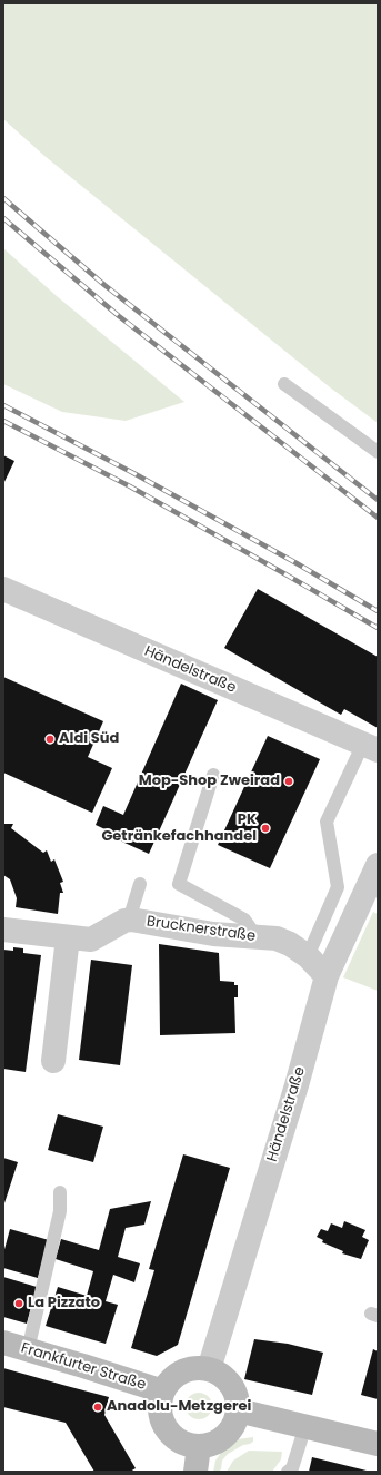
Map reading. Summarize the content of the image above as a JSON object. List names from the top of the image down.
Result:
{
  "streets": {
    "main road": ["Frankfurter Straße"],
    "street": ["Händelstraße", "Brucknerstraße"]
  },
  "crossings": [
    ["Händelstraße", "Brucknerstraße"],
    ["Händelstraße", "Frankfurter Straße"]
  ],
  "places": [
    "Aldi Süd",
    "Mop-Shop Zweirad",
    "PK Getränkefachhandel",
    "La Pizzato",
    "Anadolu-Metzgerei"
  ]
}
